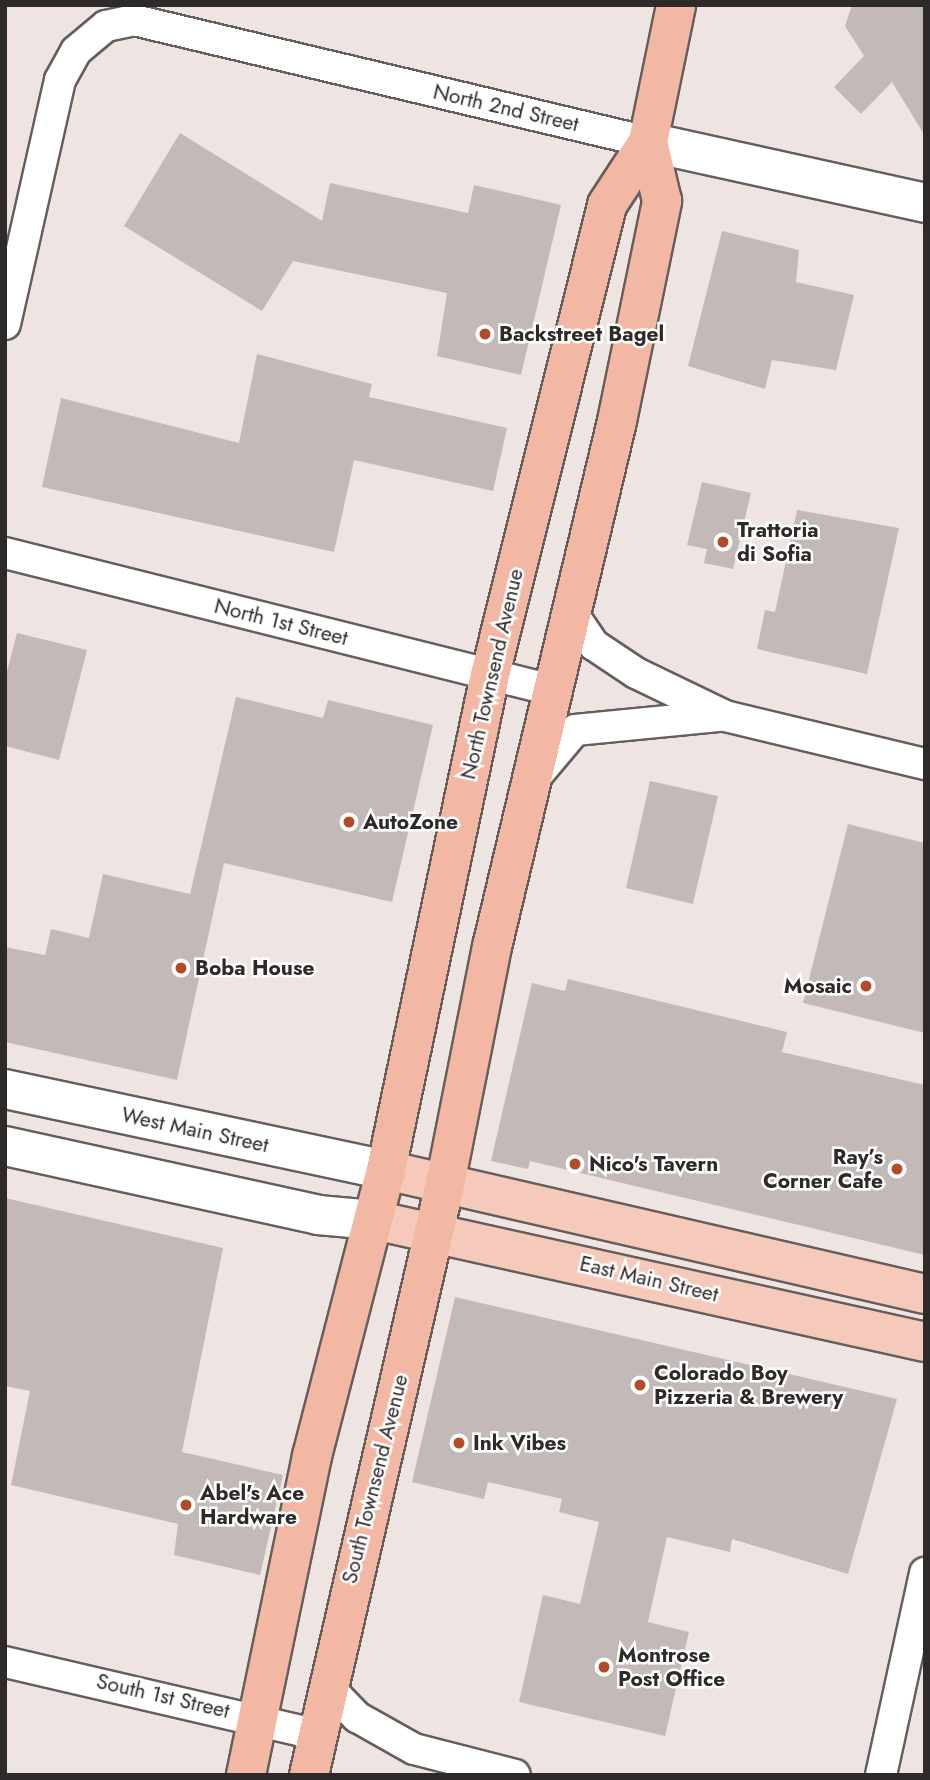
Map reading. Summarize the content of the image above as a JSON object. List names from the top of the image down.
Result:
{
  "streets": {
    "highway": ["North Townsend Avenue", "South Townsend Avenue"],
    "main road": ["North 2nd Street", "West Main Street", "East Main Street"],
    "street": ["North 1st Street", "South 1st Street"]
  },
  "crossings": [
    ["North 2nd Street", "North Townsend Avenue"],
    ["North 1st Street", "North Townsend Avenue"],
    ["North Townsend Avenue", "West Main Street"],
    ["North Townsend Avenue", "East Main Street"],
    ["North Townsend Avenue", "South Townsend Avenue"],
    ["East Main Street", "South Townsend Avenue"],
    ["South Townsend Avenue", "South 1st Street"]
  ],
  "places": [
    "Backstreet Bagel",
    "Trattoria di Sofia",
    "AutoZone",
    "Boba House",
    "Mosaic",
    "Nico's Tavern",
    "Ray’s Corner Cafe",
    "Colorado Boy Pizzeria & Brewery",
    "Ink Vibes",
    "Abel's Ace Hardware",
    "Montrose Post Office"
  ]
}
